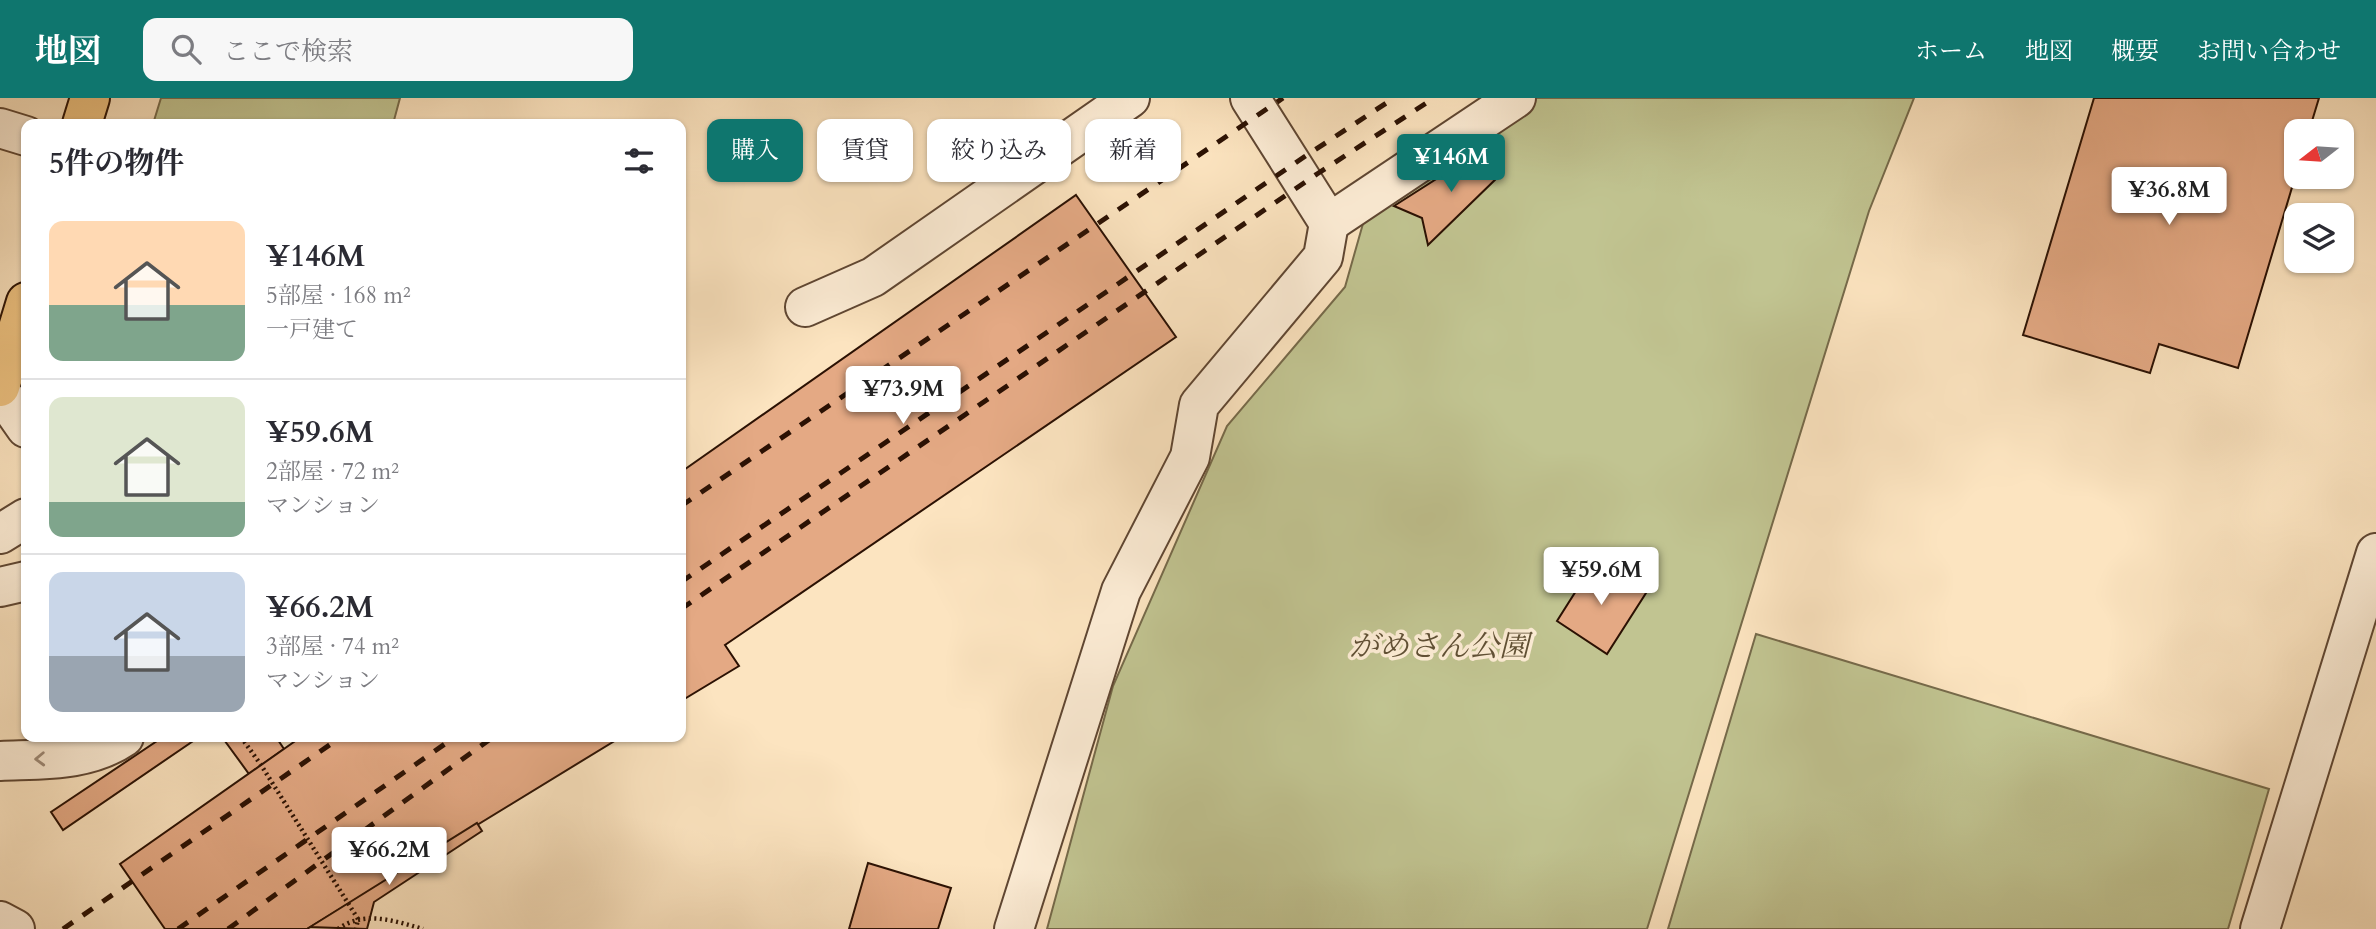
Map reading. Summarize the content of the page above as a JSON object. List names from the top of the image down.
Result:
{
  "parks": ["がめさん公園"],
  "north": "left",
  "page": {
    "header": "地図",
    "search": "ここで検索",
    "nav": [
      "ホーム",
      "地図",
      "概要",
      "お問い合わせ"
    ],
    "chip": [
      "購入",
      "賃貸",
      "絞り込み",
      "新着"
    ],
    "heading": "5件の物件",
    "price": [
      "¥146M",
      "¥36.8M",
      "¥73.9M",
      "¥59.6M",
      "¥66.2M"
    ],
    "list": [
      {
        "name": "¥146M",
        "note": "5部屋 · 168 m² · 一戸建て"
      },
      {
        "name": "¥59.6M",
        "note": "2部屋 · 72 m² · マンション"
      },
      {
        "name": "¥66.2M",
        "note": "3部屋 · 74 m² · マンション"
      }
    ]
  }
}
